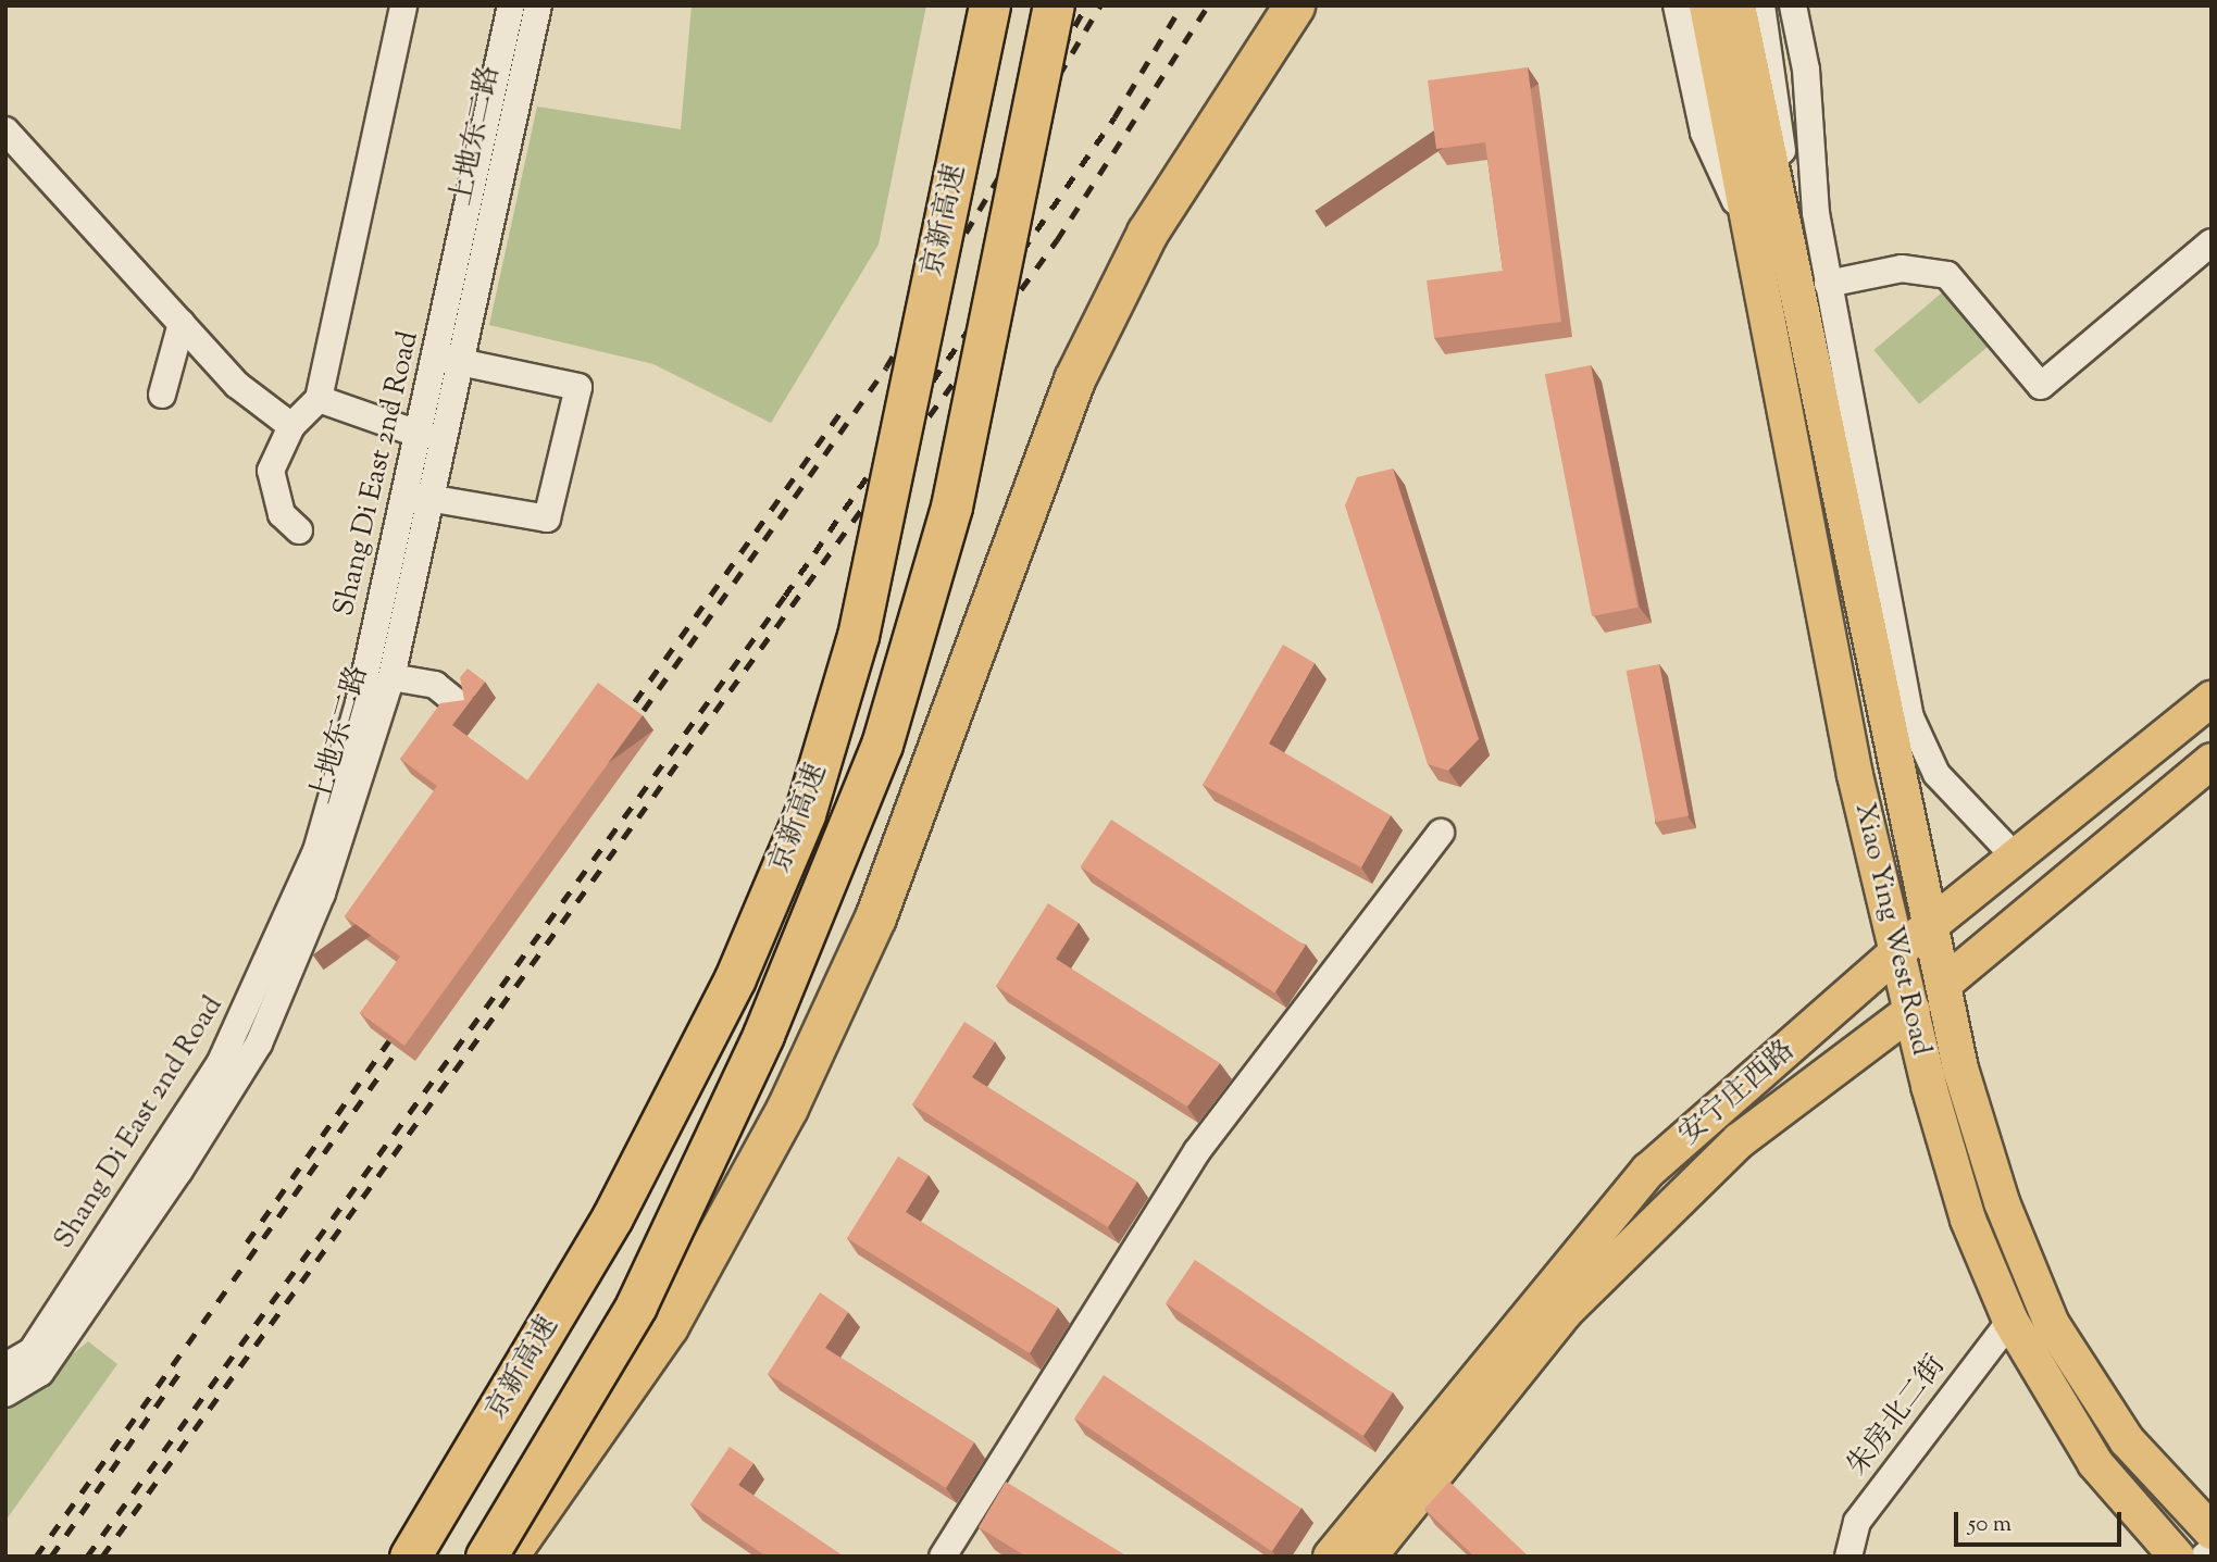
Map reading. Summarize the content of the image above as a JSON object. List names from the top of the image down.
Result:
{
  "streets": {
    "highway": ["京新高速"],
    "main road": ["Xiao Ying West Road", "安宁庄西路"],
    "street": ["上地东二路", "Shang Di East 2nd Road", "朱房北二街"]
  },
  "crossings": [
    ["上地东二路", "Shang Di East 2nd Road"],
    ["Xiao Ying West Road", "安宁庄西路"],
    ["Xiao Ying West Road", "朱房北二街"]
  ],
  "scale_bar": "50 m"
}
